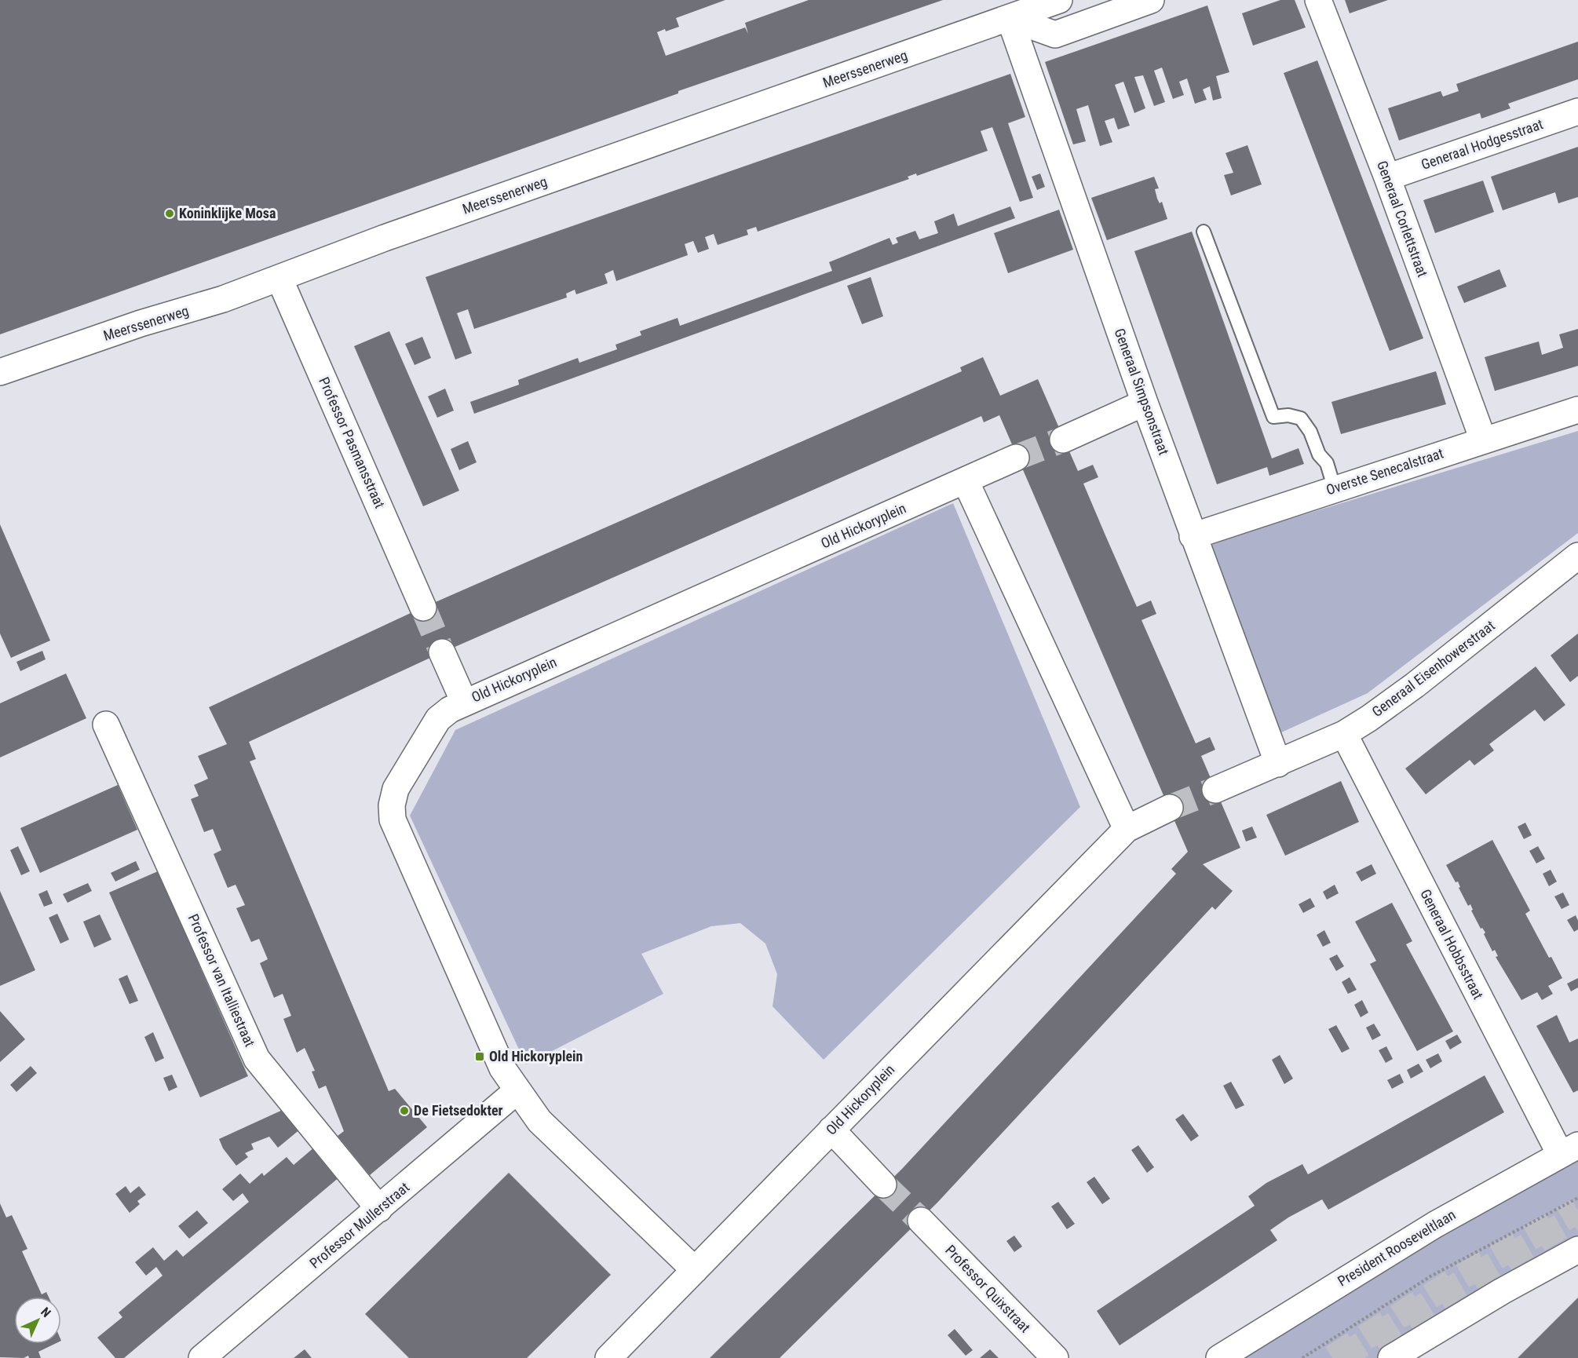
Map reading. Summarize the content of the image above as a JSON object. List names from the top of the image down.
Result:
{
  "streets": {
    "street": [
      "Meerssenerweg",
      "Generaal Hodgesstraat",
      "Generaal Corlettstraat",
      "Generaal Simpsonstraat",
      "Professor Pasmansstraat",
      "Overste Senecalstraat",
      "Old Hickoryplein",
      "Generaal Eisenhowerstraat",
      "Generaal Hobbsstraat",
      "Professor van Italliestraat",
      "Professor Mullerstraat",
      "President Rooseveltlaan",
      "Professor Quixstraat"
    ]
  },
  "crossings": [
    ["Meerssenerweg", "Generaal Simpsonstraat"],
    ["Meerssenerweg", "Professor Pasmansstraat"],
    ["Generaal Hodgesstraat", "Generaal Corlettstraat"],
    ["Generaal Corlettstraat", "Overste Senecalstraat"],
    ["Generaal Simpsonstraat", "Overste Senecalstraat"],
    ["Generaal Simpsonstraat", "Generaal Eisenhowerstraat"],
    ["Old Hickoryplein", "Professor Mullerstraat"],
    ["Generaal Eisenhowerstraat", "Generaal Hobbsstraat"],
    ["Generaal Hobbsstraat", "President Rooseveltlaan"],
    ["Professor van Italliestraat", "Professor Mullerstraat"]
  ],
  "places": {
    "other": ["Koninklijke Mosa", "De Fietsedokter"],
    "transit": ["Old Hickoryplein"]
  },
  "north": "top right"
}
